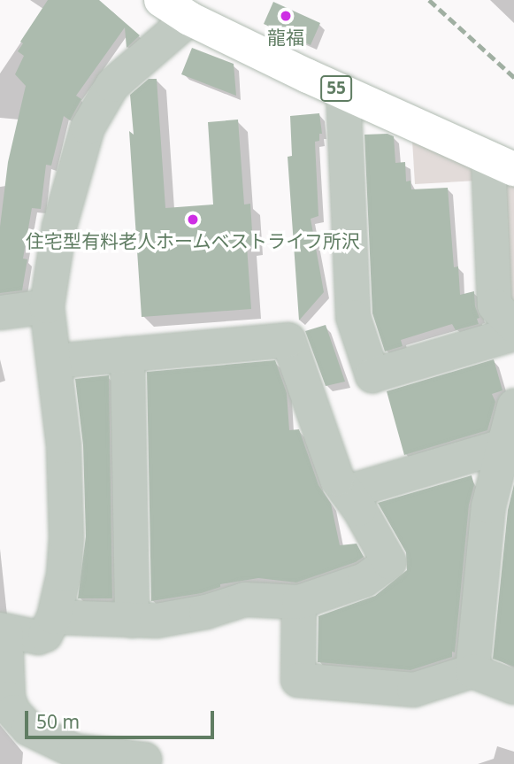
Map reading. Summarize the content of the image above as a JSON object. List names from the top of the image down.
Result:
{
  "streets": {
    "main road": ["55"]
  },
  "places": ["龍福", "住宅型有料老人ホームベストライフ所沢"],
  "scale_bar": "50 m"
}
